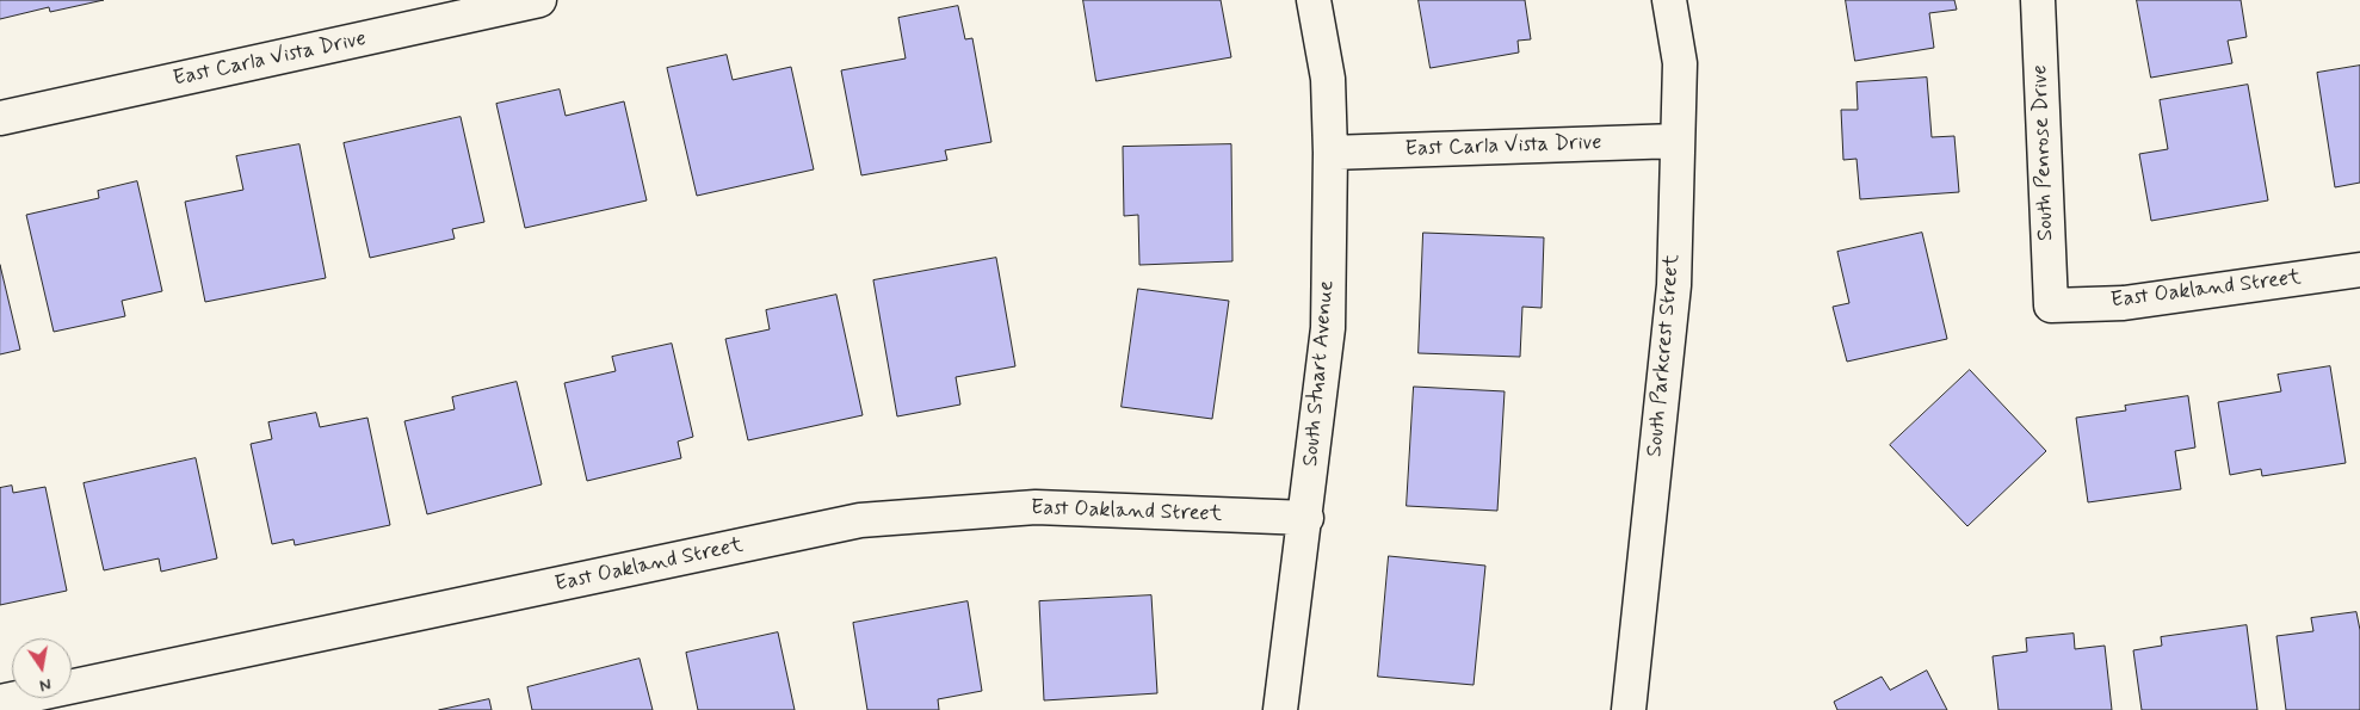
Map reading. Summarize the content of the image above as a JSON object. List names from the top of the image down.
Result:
{
  "streets": {
    "street": [
      "East Carla Vista Drive",
      "South Penrose Drive",
      "East Oakland Street",
      "South Parkcrest Street",
      "South Stuart Avenue"
    ]
  },
  "crossings": [
    ["East Carla Vista Drive", "South Parkcrest Street"],
    ["East Carla Vista Drive", "South Stuart Avenue"],
    ["South Penrose Drive", "East Oakland Street"],
    ["East Oakland Street", "South Stuart Avenue"]
  ],
  "north": "bottom"
}
